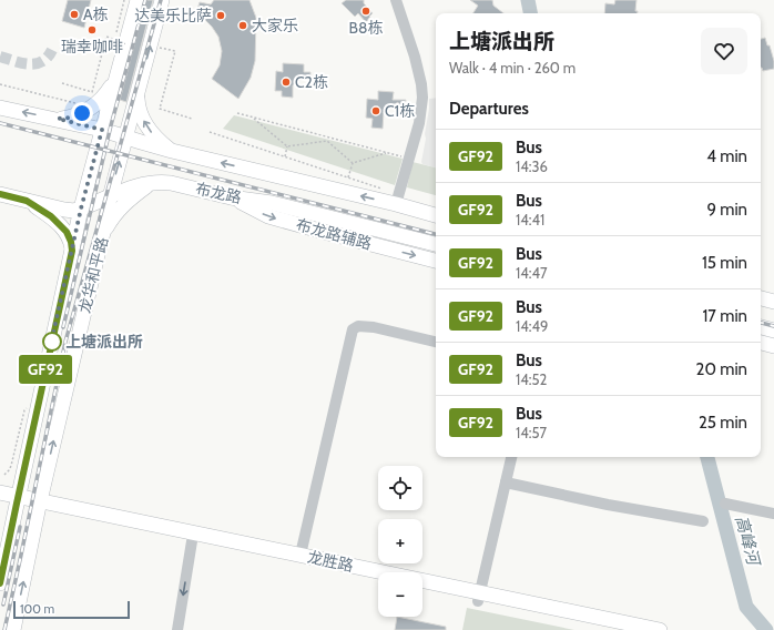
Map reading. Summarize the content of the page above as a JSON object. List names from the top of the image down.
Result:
{
  "streets": {
    "main road": [
      "布龙路",
      "布龙路辅路",
      "龙华和平路",
      "龙胜路"
    ]
  },
  "crossings": [
    ["布龙路", "布龙路辅路"],
    ["布龙路", "龙华和平路"],
    ["龙华和平路", "龙胜路"]
  ],
  "one_way": ["布龙路辅路"],
  "water": ["高峰河"],
  "places": [
    "B8栋",
    "A栋",
    "达美乐比萨",
    "大家乐",
    "瑞幸咖啡",
    "C2栋",
    "C1栋",
    "上塘派出所"
  ],
  "lines": ["bus line GF92"],
  "scale_bar": "100 m",
  "page": {
    "on_map": "GF92",
    "heading": [
      ["上塘派出所", "Walk · 4 min · 260 m"],
      "Departures"
    ],
    "list": [
      {
        "mark": "GF92",
        "name": "Bus",
        "note": "14:36",
        "value": "4 min"
      },
      {
        "mark": "GF92",
        "name": "Bus",
        "note": "14:41",
        "value": "9 min"
      },
      {
        "mark": "GF92",
        "name": "Bus",
        "note": "14:47",
        "value": "15 min"
      },
      {
        "mark": "GF92",
        "name": "Bus",
        "note": "14:49",
        "value": "17 min"
      },
      {
        "mark": "GF92",
        "name": "Bus",
        "note": "14:52",
        "value": "20 min"
      },
      {
        "mark": "GF92",
        "name": "Bus",
        "note": "14:57",
        "value": "25 min"
      }
    ],
    "map_buttons": ["+", "−"],
    "scale": "100 m"
  }
}
